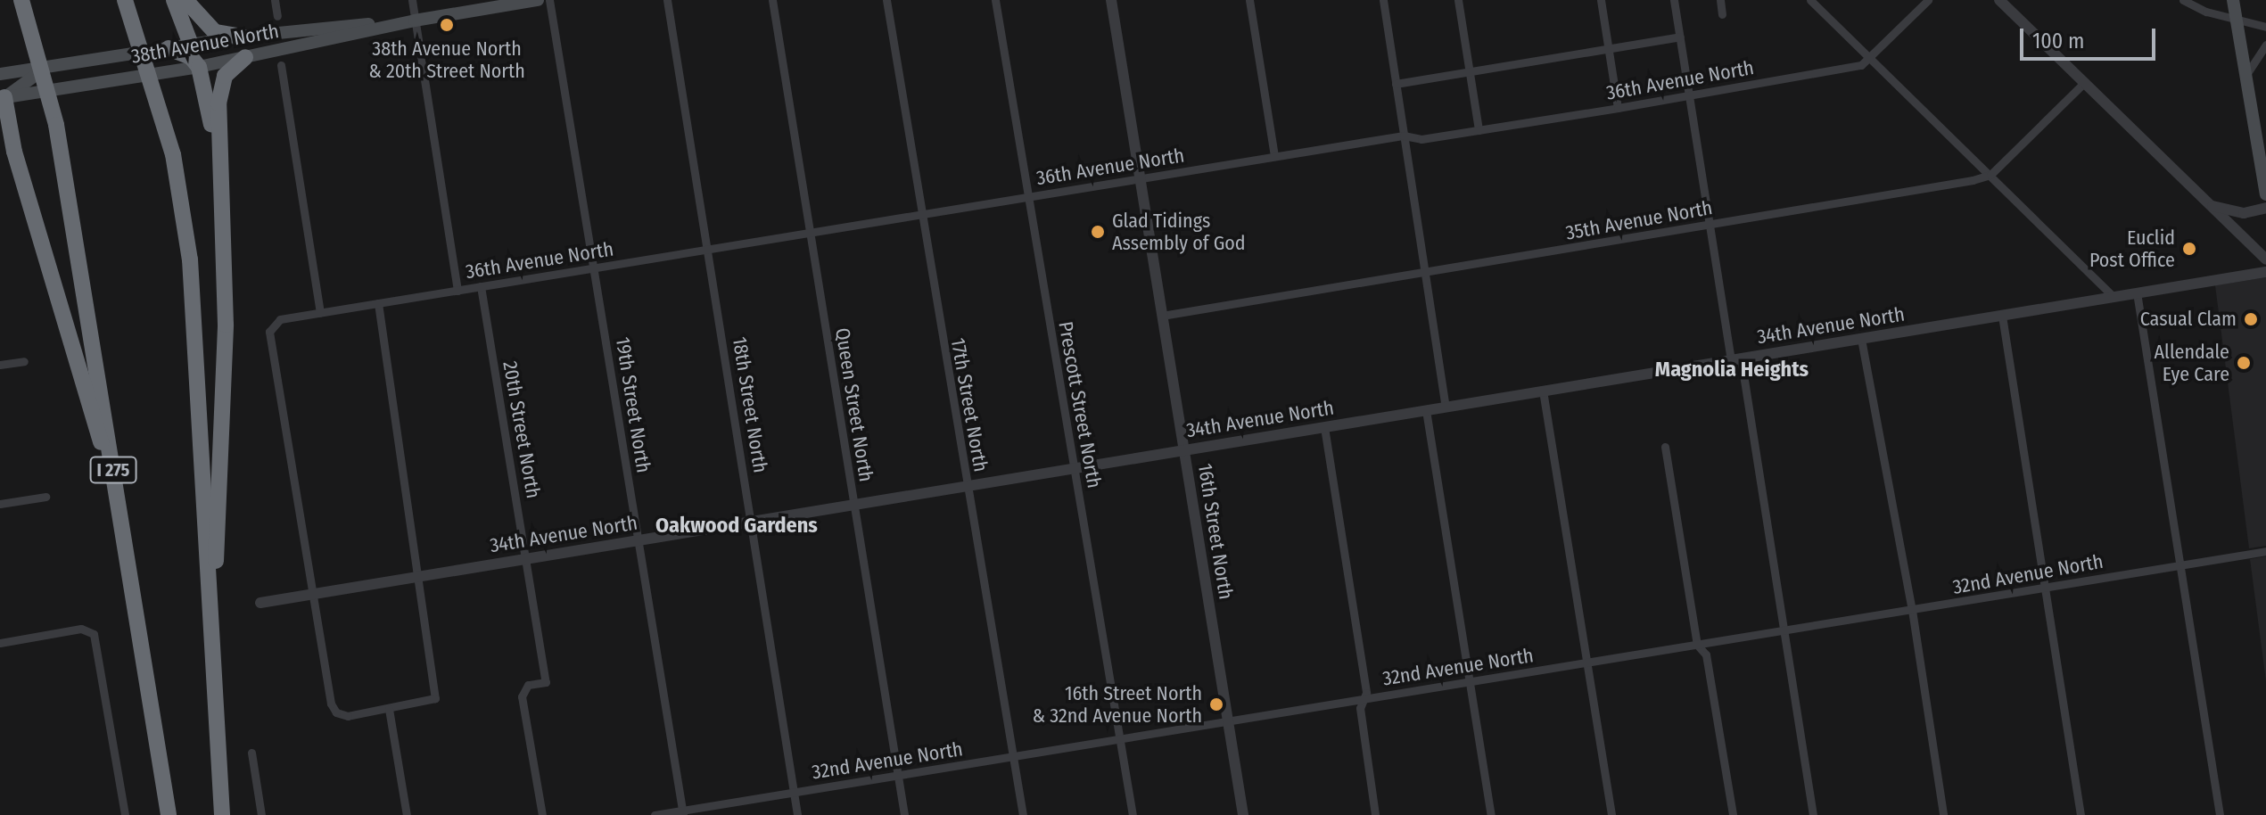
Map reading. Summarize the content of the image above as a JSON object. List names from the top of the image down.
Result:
{
  "streets": {
    "highway": ["I 275"],
    "main road": ["38th Avenue North"],
    "street": [
      "36th Avenue North",
      "35th Avenue North",
      "34th Avenue North",
      "19th Street North",
      "18th Street North",
      "Queen Street North",
      "17th Street North",
      "Prescott Street North",
      "20th Street North",
      "16th Street North",
      "32nd Avenue North"
    ]
  },
  "crossings": [
    ["36th Avenue North", "34th Avenue North"],
    ["36th Avenue North", "19th Street North"],
    ["36th Avenue North", "18th Street North"],
    ["36th Avenue North", "Queen Street North"],
    ["36th Avenue North", "17th Street North"],
    ["36th Avenue North", "Prescott Street North"],
    ["36th Avenue North", "20th Street North"],
    ["36th Avenue North", "16th Street North"],
    ["35th Avenue North", "16th Street North"],
    ["34th Avenue North", "19th Street North"],
    ["34th Avenue North", "18th Street North"],
    ["34th Avenue North", "Queen Street North"],
    ["34th Avenue North", "17th Street North"],
    ["34th Avenue North", "Prescott Street North"],
    ["34th Avenue North", "20th Street North"],
    ["34th Avenue North", "16th Street North"],
    ["19th Street North", "32nd Avenue North"],
    ["18th Street North", "32nd Avenue North"],
    ["Queen Street North", "32nd Avenue North"],
    ["17th Street North", "32nd Avenue North"],
    ["Prescott Street North", "32nd Avenue North"],
    ["16th Street North", "32nd Avenue North"]
  ],
  "districts": ["Magnolia Heights", "Oakwood Gardens"],
  "places": [
    "38th Avenue North & 20th Street North",
    "Glad Tidings Assembly of God",
    "Euclid Post Office",
    "Casual Clam",
    "Allendale Eye Care",
    "16th Street North & 32nd Avenue North"
  ],
  "scale_bar": "100 m"
}
